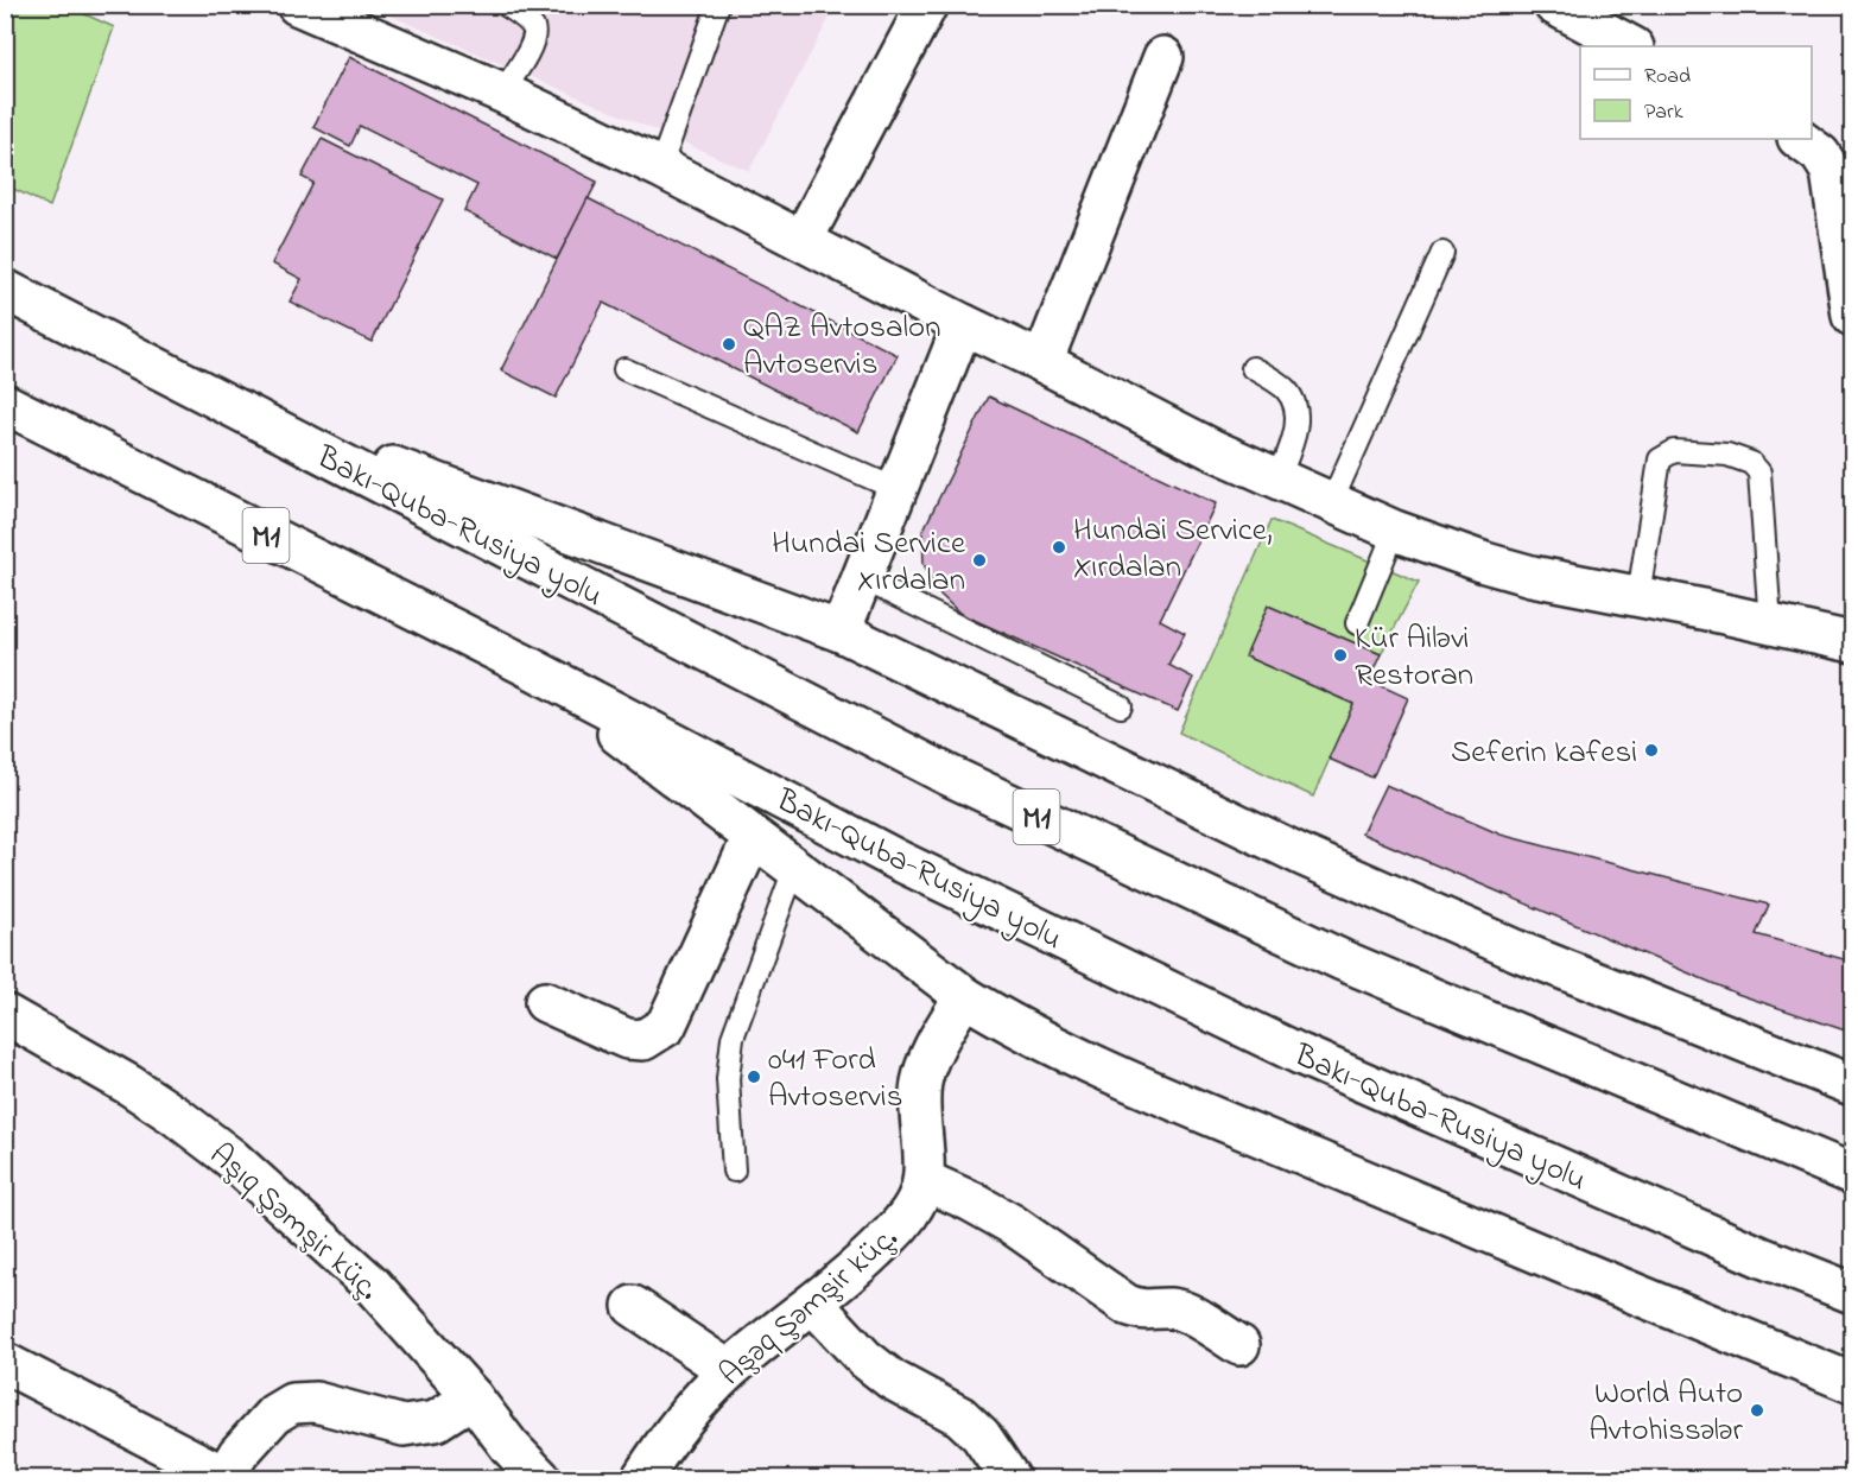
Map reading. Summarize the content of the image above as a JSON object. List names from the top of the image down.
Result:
{
  "streets": {
    "main road": [
      "Bakı-Quba-Rusiya yolu",
      "M1",
      "Aşıq Şəmşir küç.",
      "Aşəq Şəmşir küç."
    ]
  },
  "places": [
    "QAZ Avtosalon Avtoservis",
    "Hundai Service, Xırdalan",
    "Hundai Service Xırdalan",
    "Kür Ailəvi Restoran",
    "Seferin kafesi",
    "041 Ford Avtoservis",
    "World Auto Avtohissələr"
  ],
  "legend": ["Road", "Park"]
}
